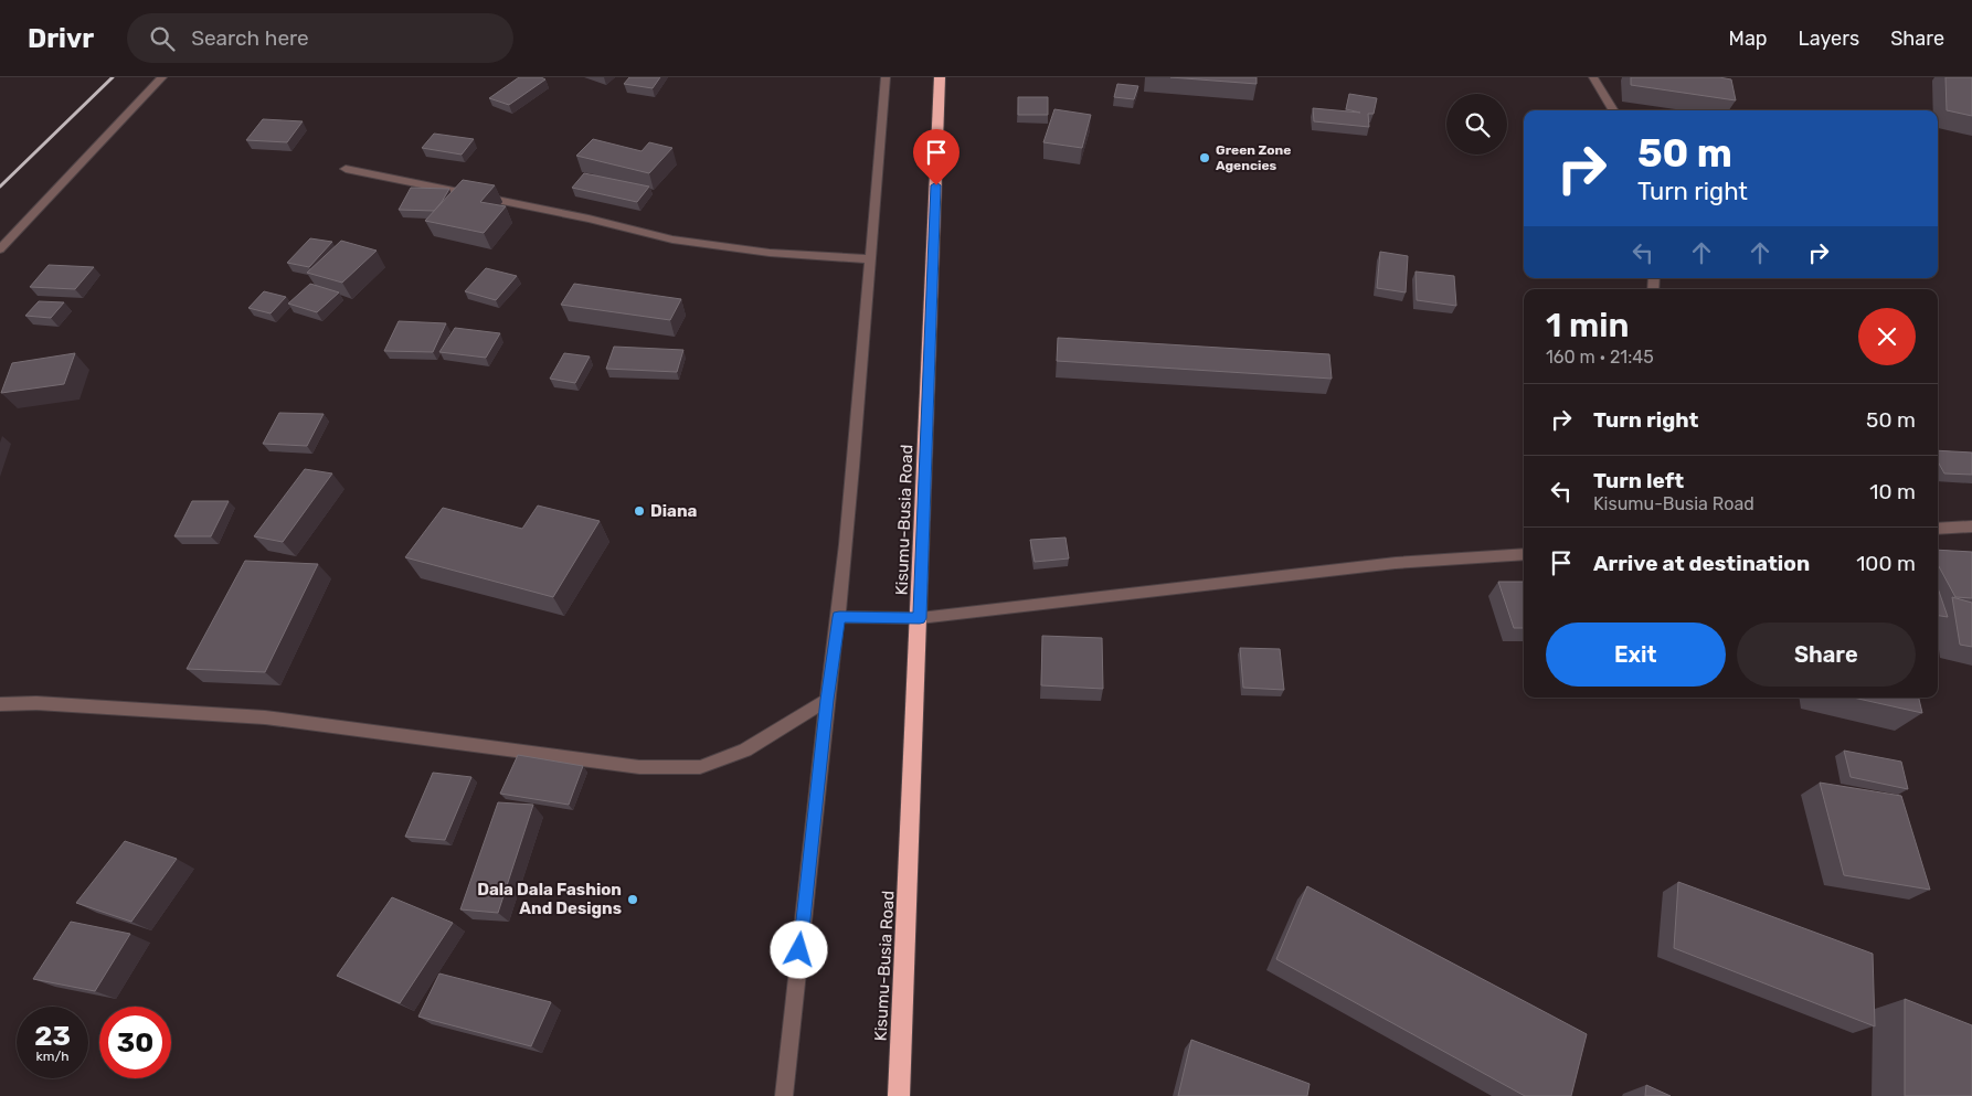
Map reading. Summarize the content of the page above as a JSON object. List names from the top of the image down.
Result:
{
  "streets": {
    "highway": ["Kisumu-Busia Road"]
  },
  "places": ["Green Zone Agencies", "Diana", "Dala Dala Fashion And Designs"],
  "page": {
    "header": "Drivr",
    "search": "Search here",
    "nav": ["Map", "Layers", "Share"],
    "turn": ["50 m", "Turn right"],
    "heading": ["1 min", "160 m · 21:45"],
    "list": [
      {
        "name": "Turn right",
        "value": "50 m"
      },
      {
        "name": "Turn left",
        "note": "Kisumu-Busia Road",
        "value": "10 m"
      },
      {
        "name": "Arrive at destination",
        "value": "100 m"
      }
    ],
    "buttons": ["Exit", "Share"],
    "speed": "23 km/h",
    "limit": "30"
  }
}
